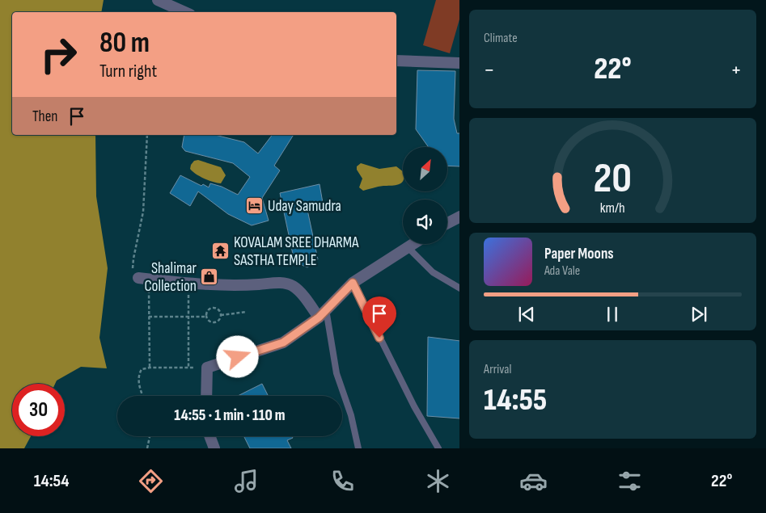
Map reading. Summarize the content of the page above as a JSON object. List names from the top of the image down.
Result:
{
  "places": {
    "hotel": ["Uday Samudra"],
    "temple": ["KOVALAM SREE DHARMA SASTHA TEMPLE"],
    "shop": ["Shalimar Collection"]
  },
  "north": "top right",
  "page": {
    "tile": [
      "Climate",
      ["Arrival", "14:55"]
    ],
    "turn": ["80 m", "Turn right"],
    "heat": ["−", "22°", "+"],
    "then": "Then",
    "song": ["Paper Moons", "Ada Vale"],
    "limit": "30",
    "trip": "14:55 · 1 min · 110 m",
    "tabs": ["14:54", "22°"],
    "gauge": ["20", "km/h"]
  }
}
